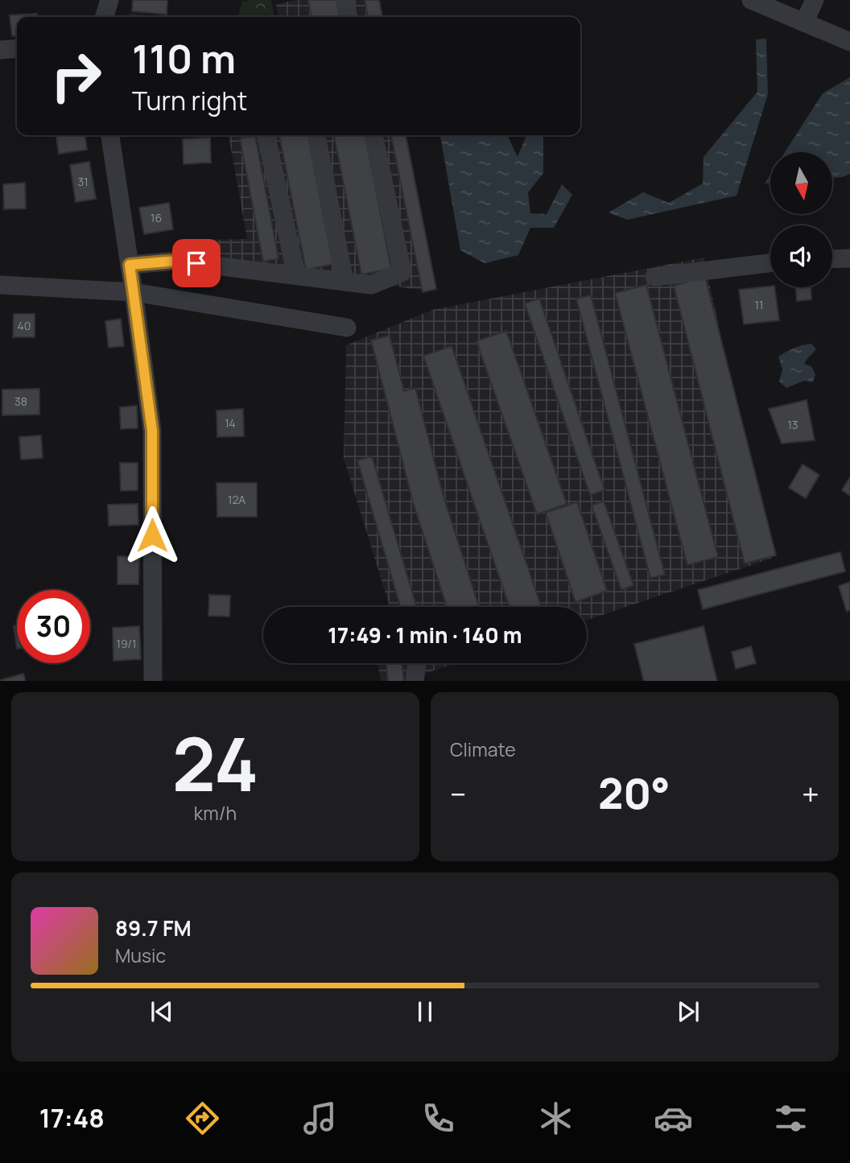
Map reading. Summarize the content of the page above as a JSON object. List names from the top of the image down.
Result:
{
  "house_numbers": [
    "31",
    "16",
    "11",
    "40",
    "38",
    "14",
    "13",
    "12А",
    "19/1"
  ],
  "north": "bottom",
  "page": {
    "turn": ["110 m", "Turn right"],
    "limit": "30",
    "trip": "17:49 · 1 min · 140 m",
    "tile": [
      ["24", "km/h"],
      "Climate"
    ],
    "heat": ["−", "20°", "+"],
    "song": ["89.7 FM", "Music"],
    "tabs": "17:48"
  }
}
